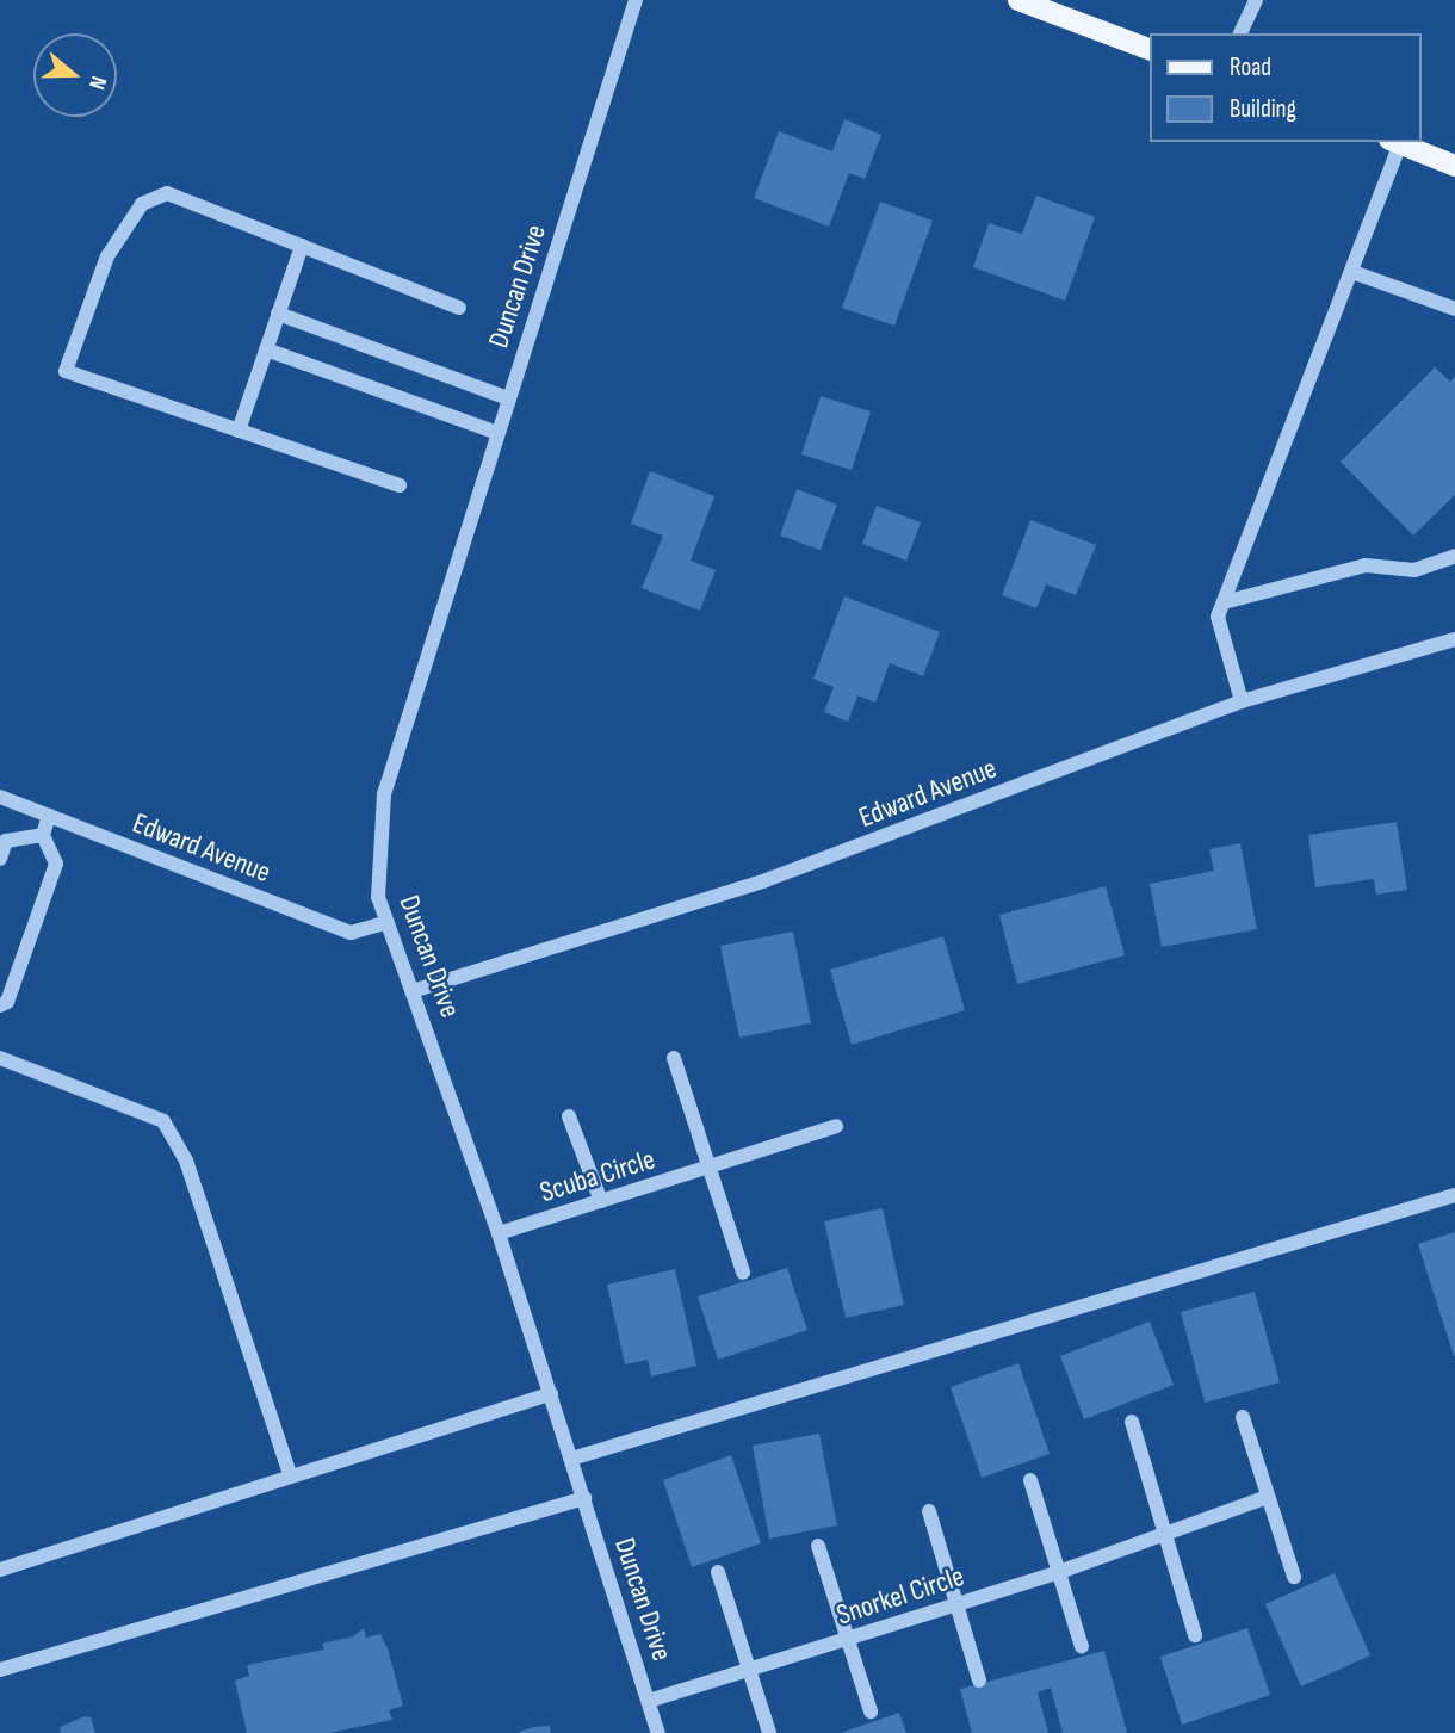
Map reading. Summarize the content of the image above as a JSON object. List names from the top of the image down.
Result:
{
  "streets": {
    "street": [
      "Duncan Drive",
      "Edward Avenue",
      "Scuba Circle",
      "Snorkel Circle"
    ]
  },
  "crossings": [
    ["Duncan Drive", "Edward Avenue"],
    ["Duncan Drive", "Scuba Circle"],
    ["Duncan Drive", "Snorkel Circle"]
  ],
  "legend": ["Road", "Building"],
  "north": "right"
}
